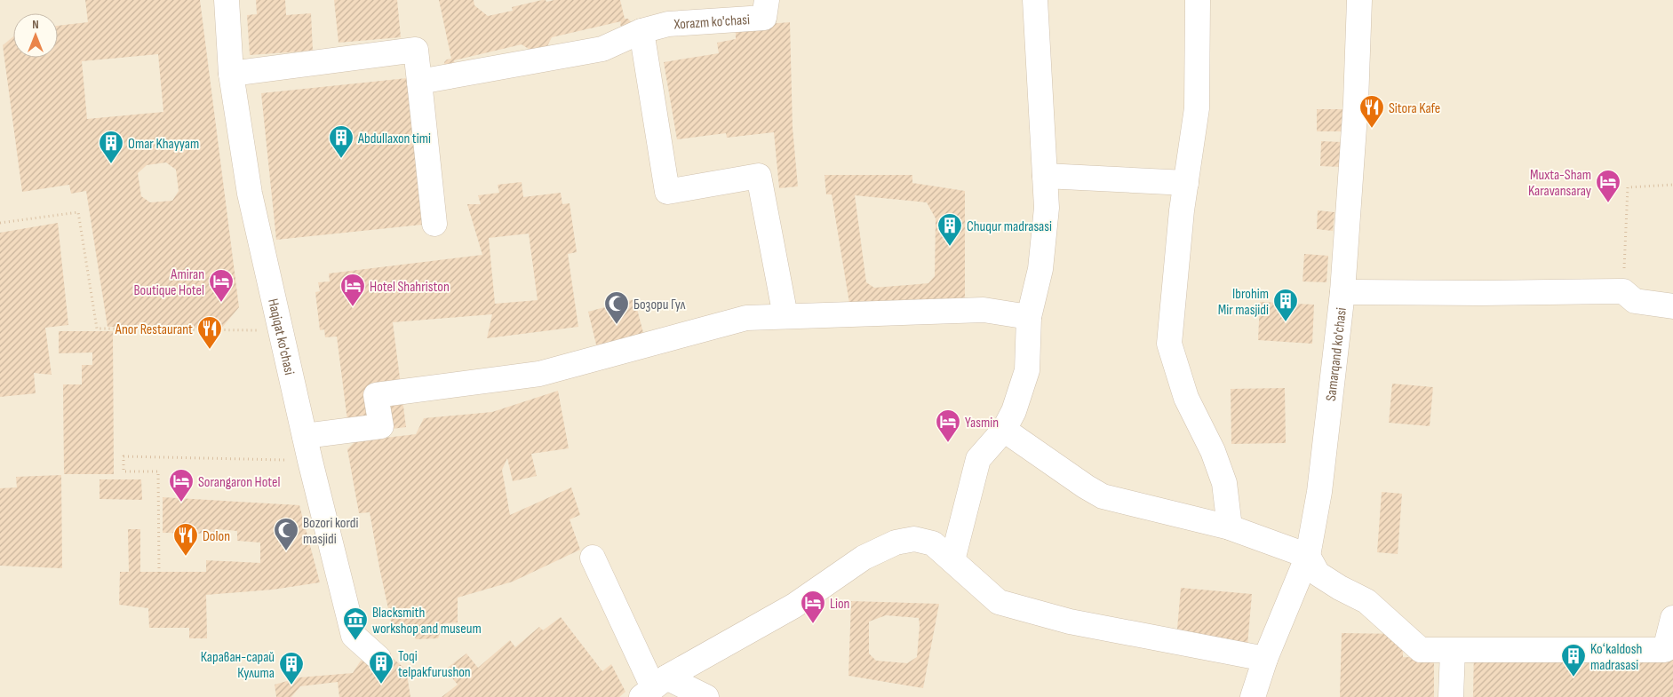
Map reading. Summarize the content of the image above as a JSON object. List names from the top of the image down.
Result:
{
  "streets": {
    "street": ["Xorazm ko'chasi", "Haqiqat ko'chasi", "Samarqand ko'chasi"]
  },
  "places": {
    "restaurant": ["Sitora Kafe", "Anor Restaurant", "Dolon"],
    "building": [
      "Abdullaxon timi",
      "Omar Khayyam",
      "Chuqur madrasasi",
      "Ibrohim Mir masjidi",
      "Koʻkaldosh madrasasi",
      "Toqi telpakfurushon",
      "Караван-сарай Кулита"
    ],
    "hotel": [
      "Muxta-Sham Karavansaray",
      "Amiran Boutique Hotel",
      "Hotel Shahriston",
      "Yasmin",
      "Sorangaron Hotel",
      "Lion"
    ],
    "mosque": ["Бозори Гул", "Bozori kordi masjidi"],
    "museum": ["Blacksmith workshop and museum"]
  },
  "north": "top"
}
